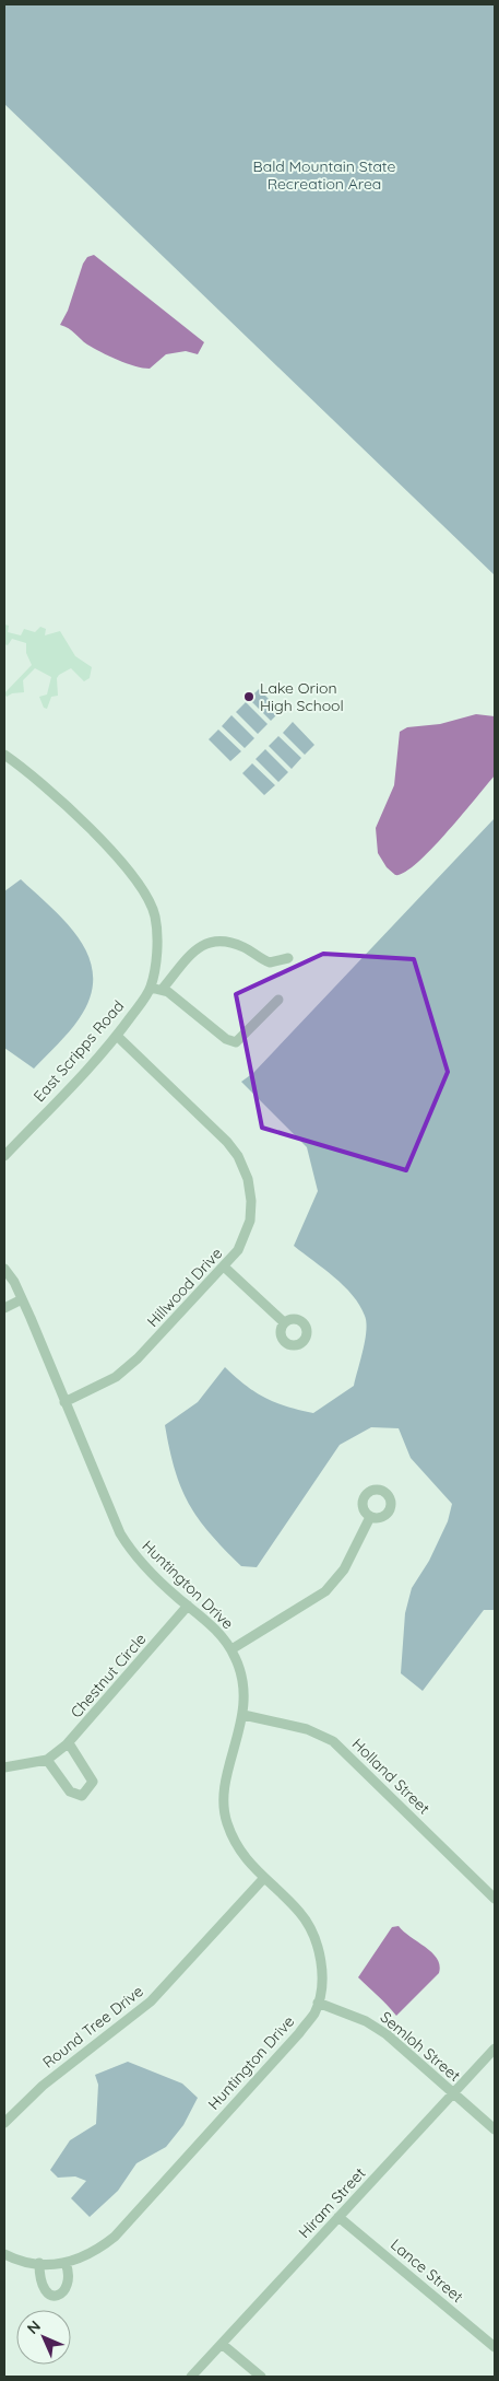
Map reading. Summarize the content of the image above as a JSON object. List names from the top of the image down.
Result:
{
  "streets": {
    "street": [
      "East Scripps Road",
      "Hillwood Drive",
      "Huntington Drive",
      "Chestnut Circle",
      "Holland Street",
      "Round Tree Drive",
      "Semloh Street",
      "Hiram Street",
      "Lance Street"
    ]
  },
  "crossings": [
    ["East Scripps Road", "Hillwood Drive"],
    ["Hillwood Drive", "Huntington Drive"],
    ["Huntington Drive", "Chestnut Circle"],
    ["Huntington Drive", "Holland Street"],
    ["Huntington Drive", "Round Tree Drive"],
    ["Huntington Drive", "Semloh Street"],
    ["Semloh Street", "Hiram Street"],
    ["Hiram Street", "Lance Street"]
  ],
  "parks": ["Bald Mountain State Recreation Area"],
  "places": ["Lake Orion High School"],
  "north": "top left"
}
